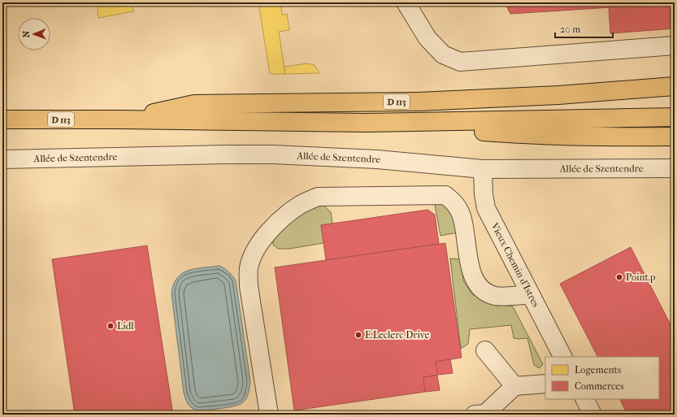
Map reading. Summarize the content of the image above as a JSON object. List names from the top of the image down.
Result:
{
  "streets": {
    "main road": ["D 113"],
    "street": ["Allée de Szentendre", "Vieux Chemin d'Istres"]
  },
  "crossings": [
    ["Allée de Szentendre", "Vieux Chemin d'Istres"]
  ],
  "places": ["Point.p", "Lidl", "E.Leclerc Drive"],
  "legend": ["Logements", "Commerces"],
  "scale_bar": "20 m",
  "north": "left"
}
